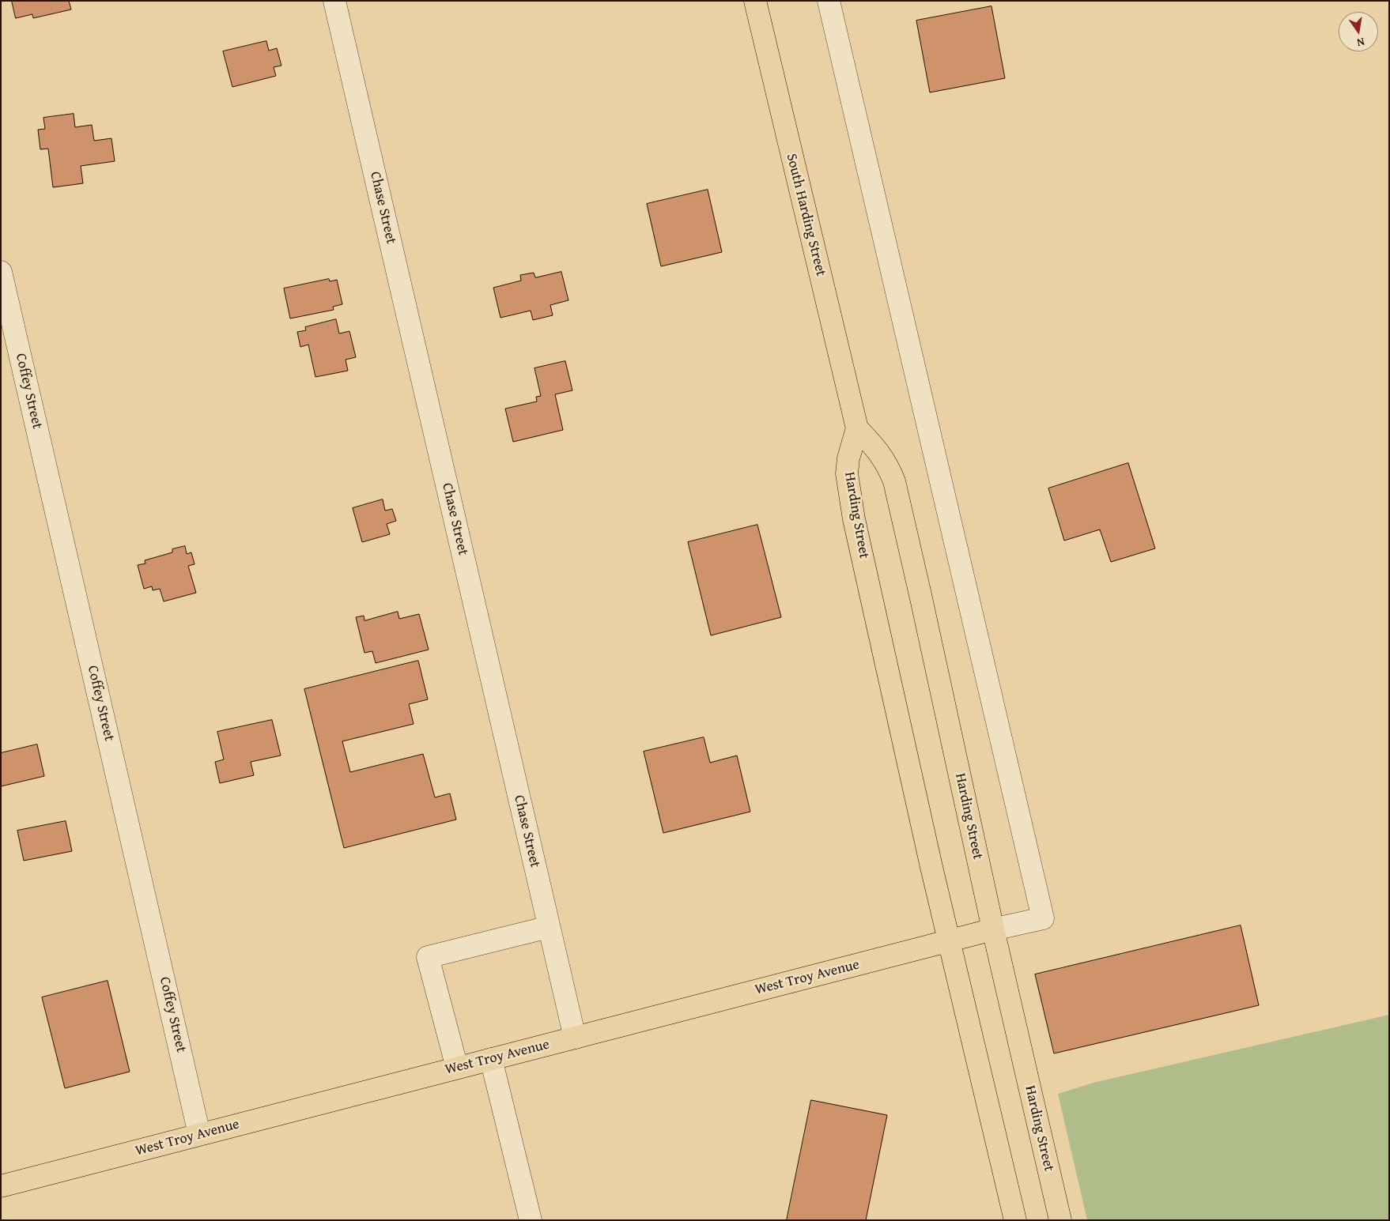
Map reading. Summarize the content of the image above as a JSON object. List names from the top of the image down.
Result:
{
  "streets": {
    "main road": ["South Harding Street", "Harding Street", "West Troy Avenue"],
    "street": ["Chase Street", "Coffey Street"]
  },
  "crossings": [
    ["Chase Street", "West Troy Avenue"],
    ["South Harding Street", "Harding Street"],
    ["Coffey Street", "West Troy Avenue"],
    ["Harding Street", "West Troy Avenue"]
  ],
  "north": "bottom"
}
